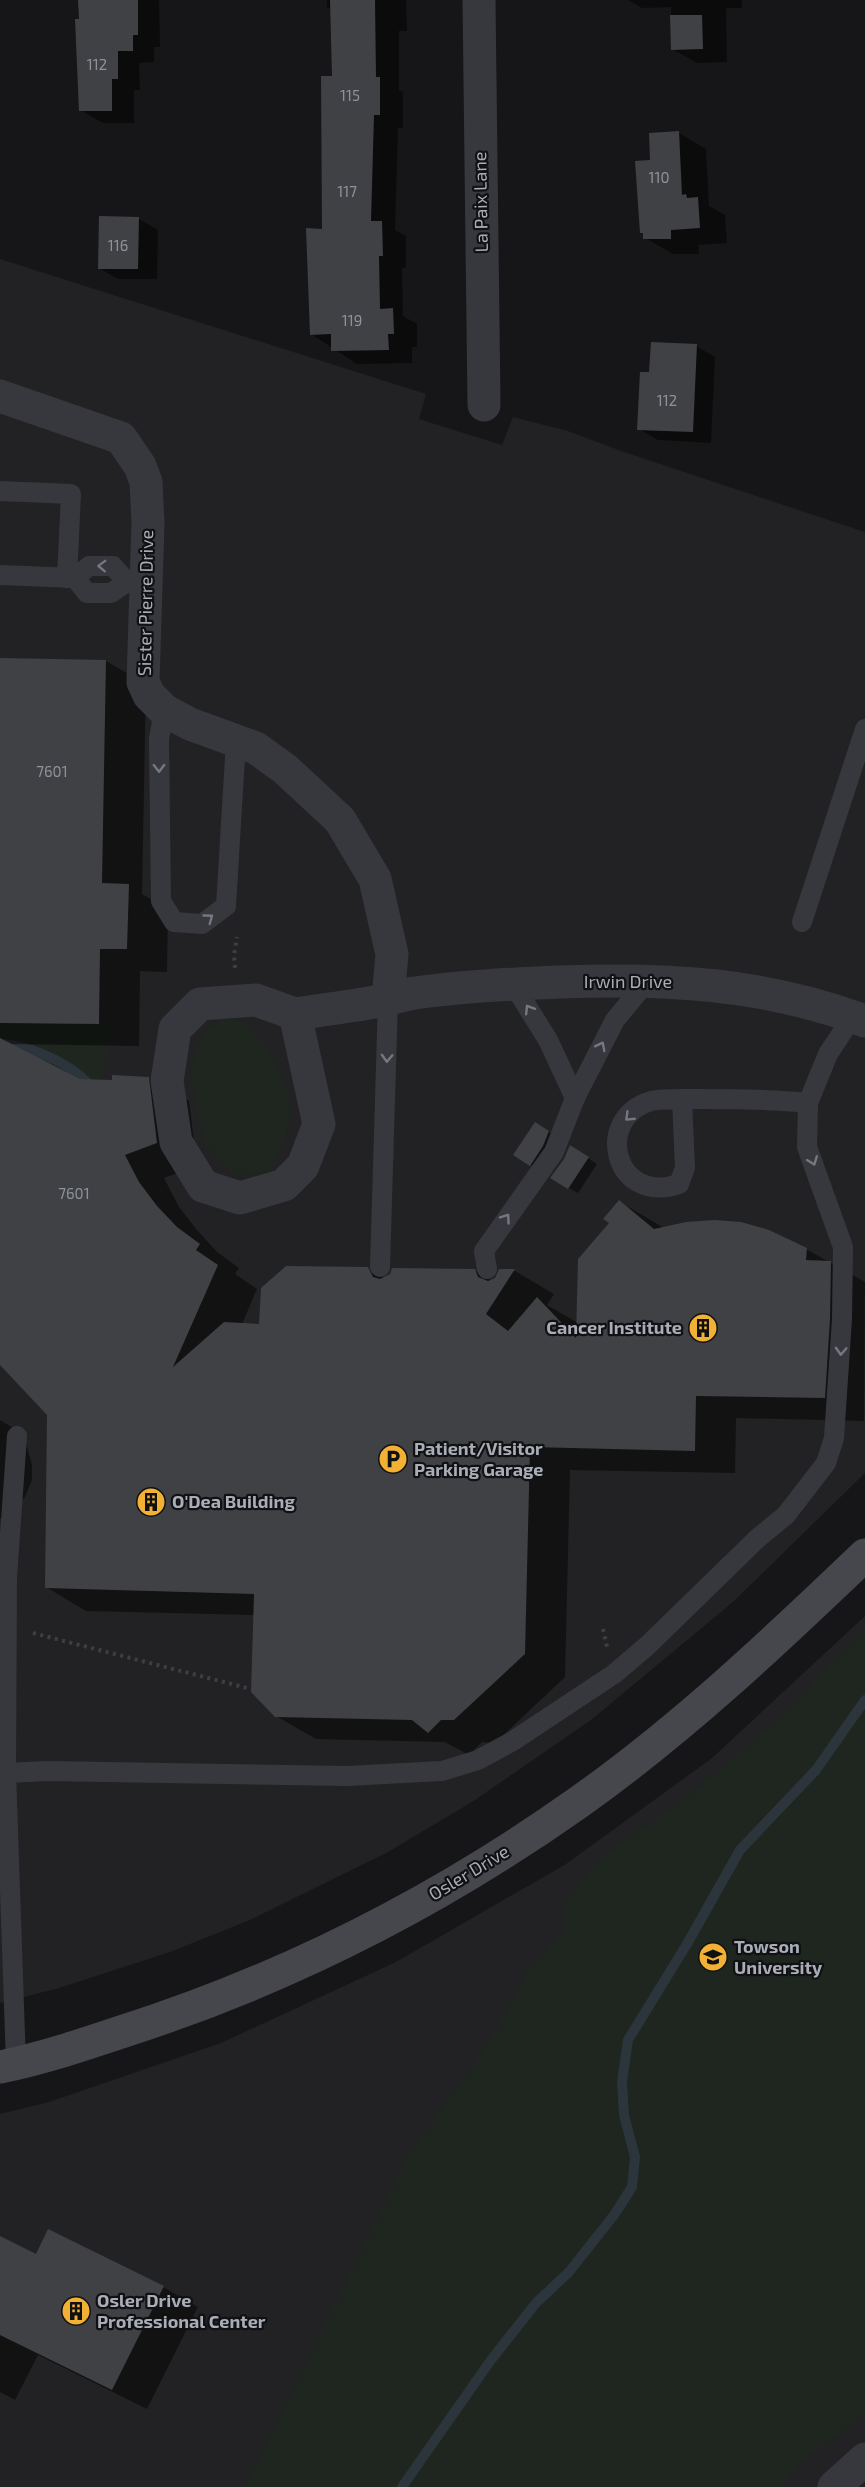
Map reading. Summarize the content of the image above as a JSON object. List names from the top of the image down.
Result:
{
  "streets": {
    "street": [
      "La Paix Lane",
      "Sister Pierre Drive",
      "Irwin Drive",
      "Osler Drive"
    ]
  },
  "crossings": [
    ["Sister Pierre Drive", "Irwin Drive"]
  ],
  "places": {
    "building": ["Cancer Institute", "O'Dea Building", "Osler Drive Professional Center"],
    "parking": ["Patient/Visitor Parking Garage"],
    "school or university": ["Towson University"]
  },
  "house_numbers": [
    "112",
    "115",
    "110",
    "117",
    "116",
    "119",
    "112",
    "7601",
    "7601"
  ]
}
